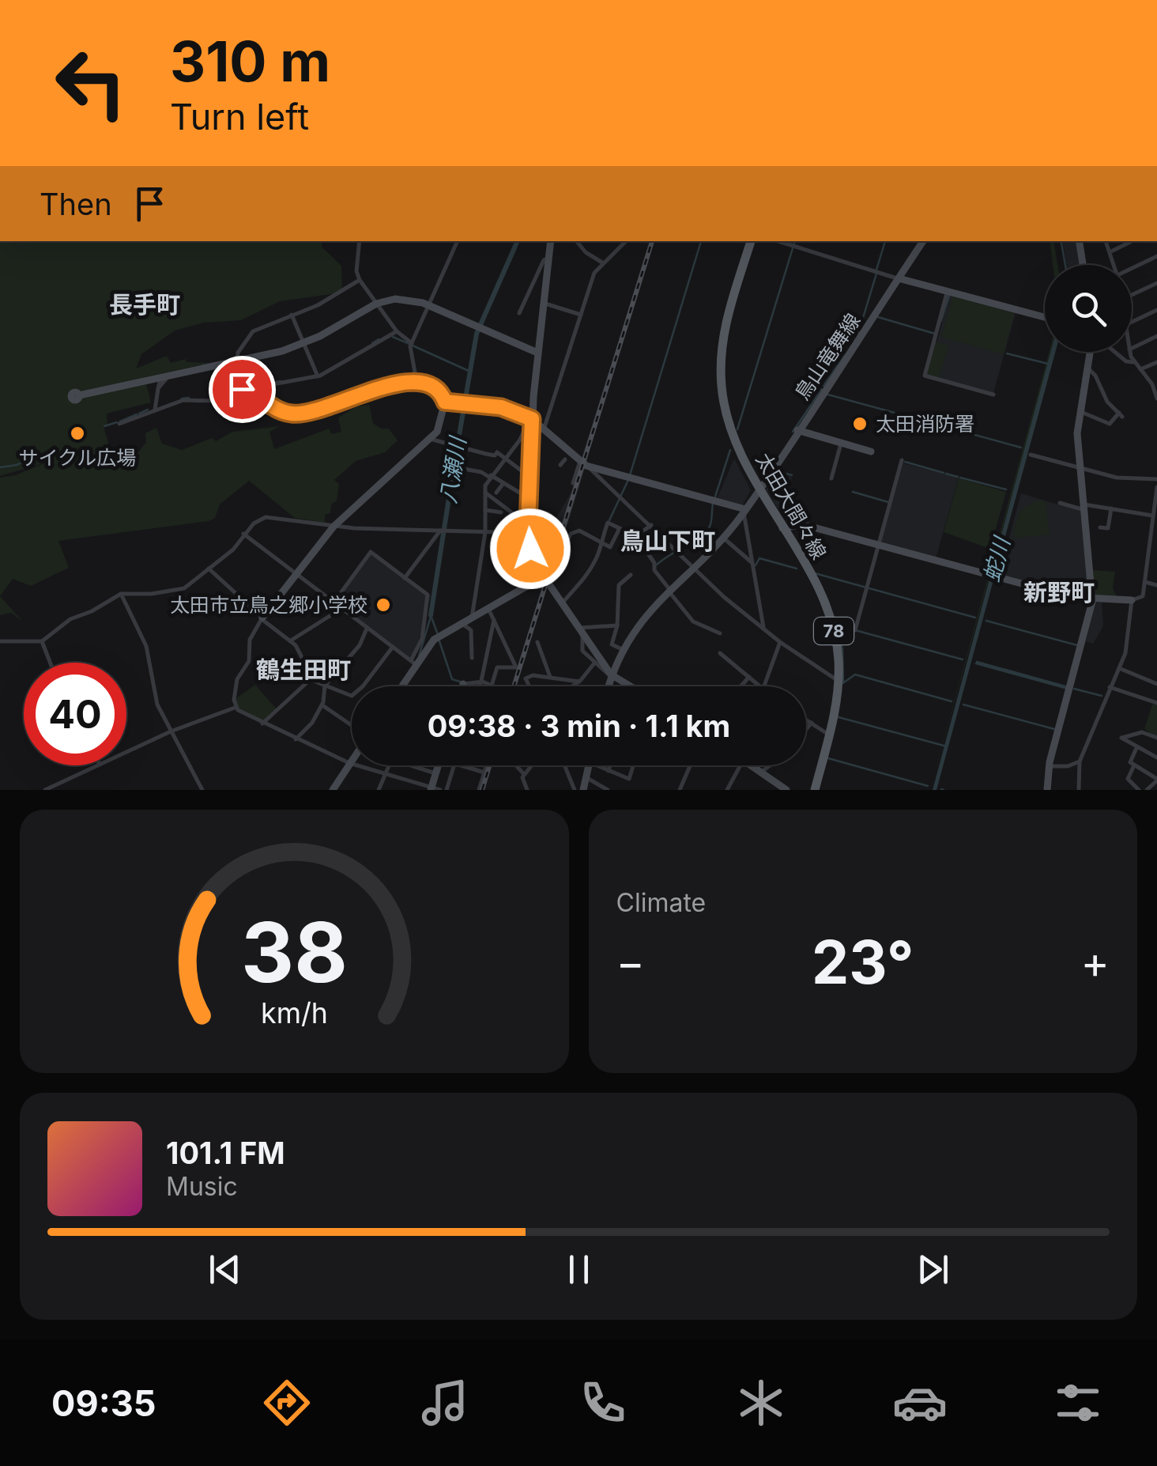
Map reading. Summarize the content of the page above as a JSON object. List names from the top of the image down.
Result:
{
  "streets": {
    "main road": ["太田大間々線", "78"],
    "street": ["鳥山竜舞線"]
  },
  "crossings": [
    ["鳥山竜舞線", "太田大間々線"]
  ],
  "districts": [
    "長手町",
    "鳥山下町",
    "新野町",
    "鶴生田町"
  ],
  "water": ["八瀬川", "蛇川"],
  "places": ["太田消防署", "サイクル広場", "太田市立鳥之郷小学校"],
  "page": {
    "turn": ["310 m", "Turn left"],
    "then": "Then",
    "limit": "40",
    "trip": "09:38 · 3 min · 1.1 km",
    "tile": "Climate",
    "heat": ["−", "23°", "+"],
    "song": ["101.1 FM", "Music"],
    "tabs": "09:35",
    "gauge": ["38", "km/h"]
  }
}
